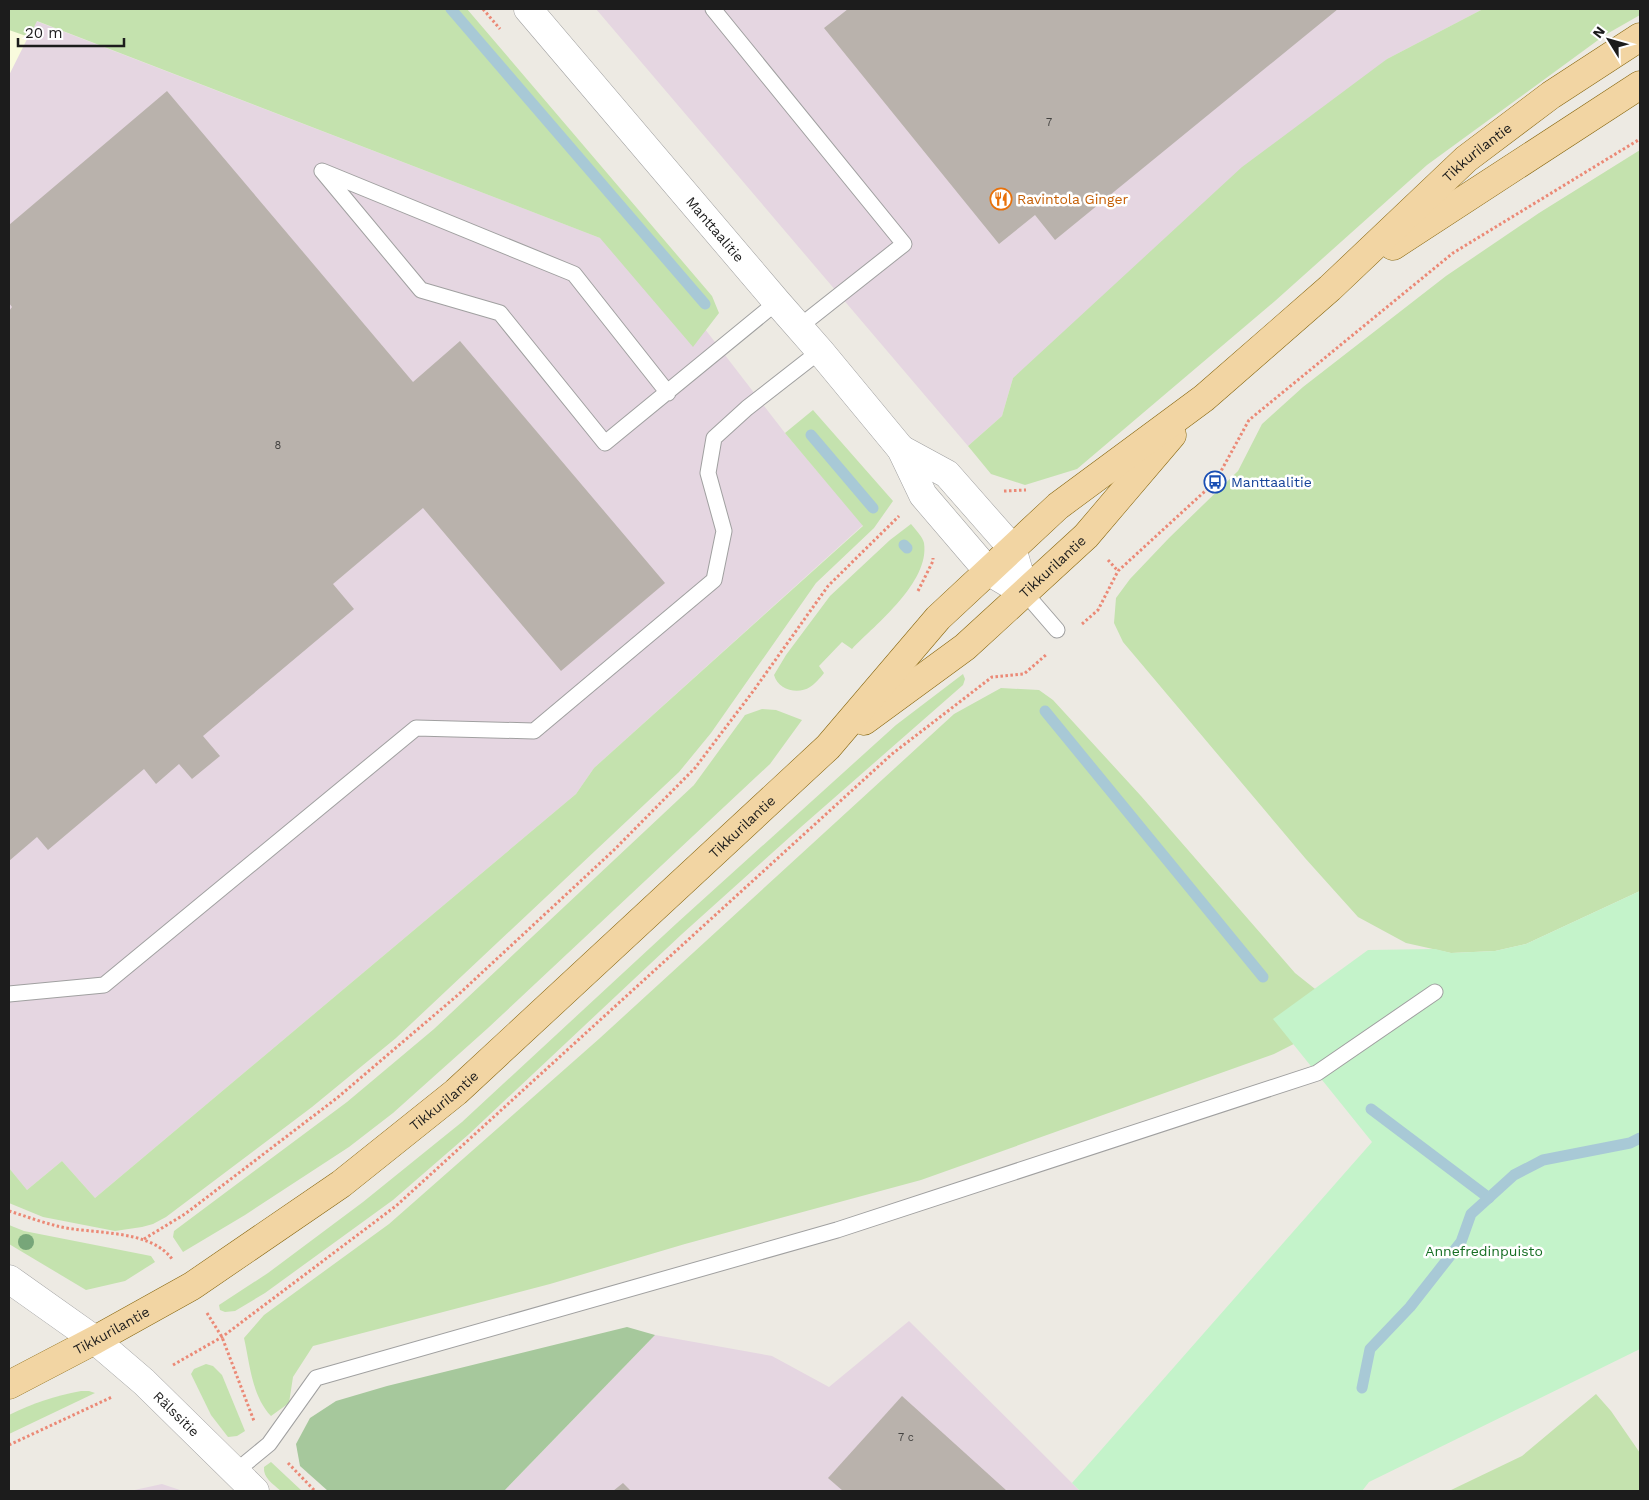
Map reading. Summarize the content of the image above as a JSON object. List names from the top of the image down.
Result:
{
  "streets": {
    "main road": ["Tikkurilantie"],
    "street": ["Manttaalitie", "Rälssitie"]
  },
  "crossings": [
    ["Tikkurilantie", "Manttaalitie"],
    ["Tikkurilantie", "Rälssitie"]
  ],
  "parks": ["Annefredinpuisto"],
  "places": {
    "restaurant": ["Ravintola Ginger"],
    "bus stop": ["Manttaalitie"]
  },
  "house_numbers": ["7", "8", "7 c"],
  "scale_bar": "20 m",
  "north": "top left"
}
